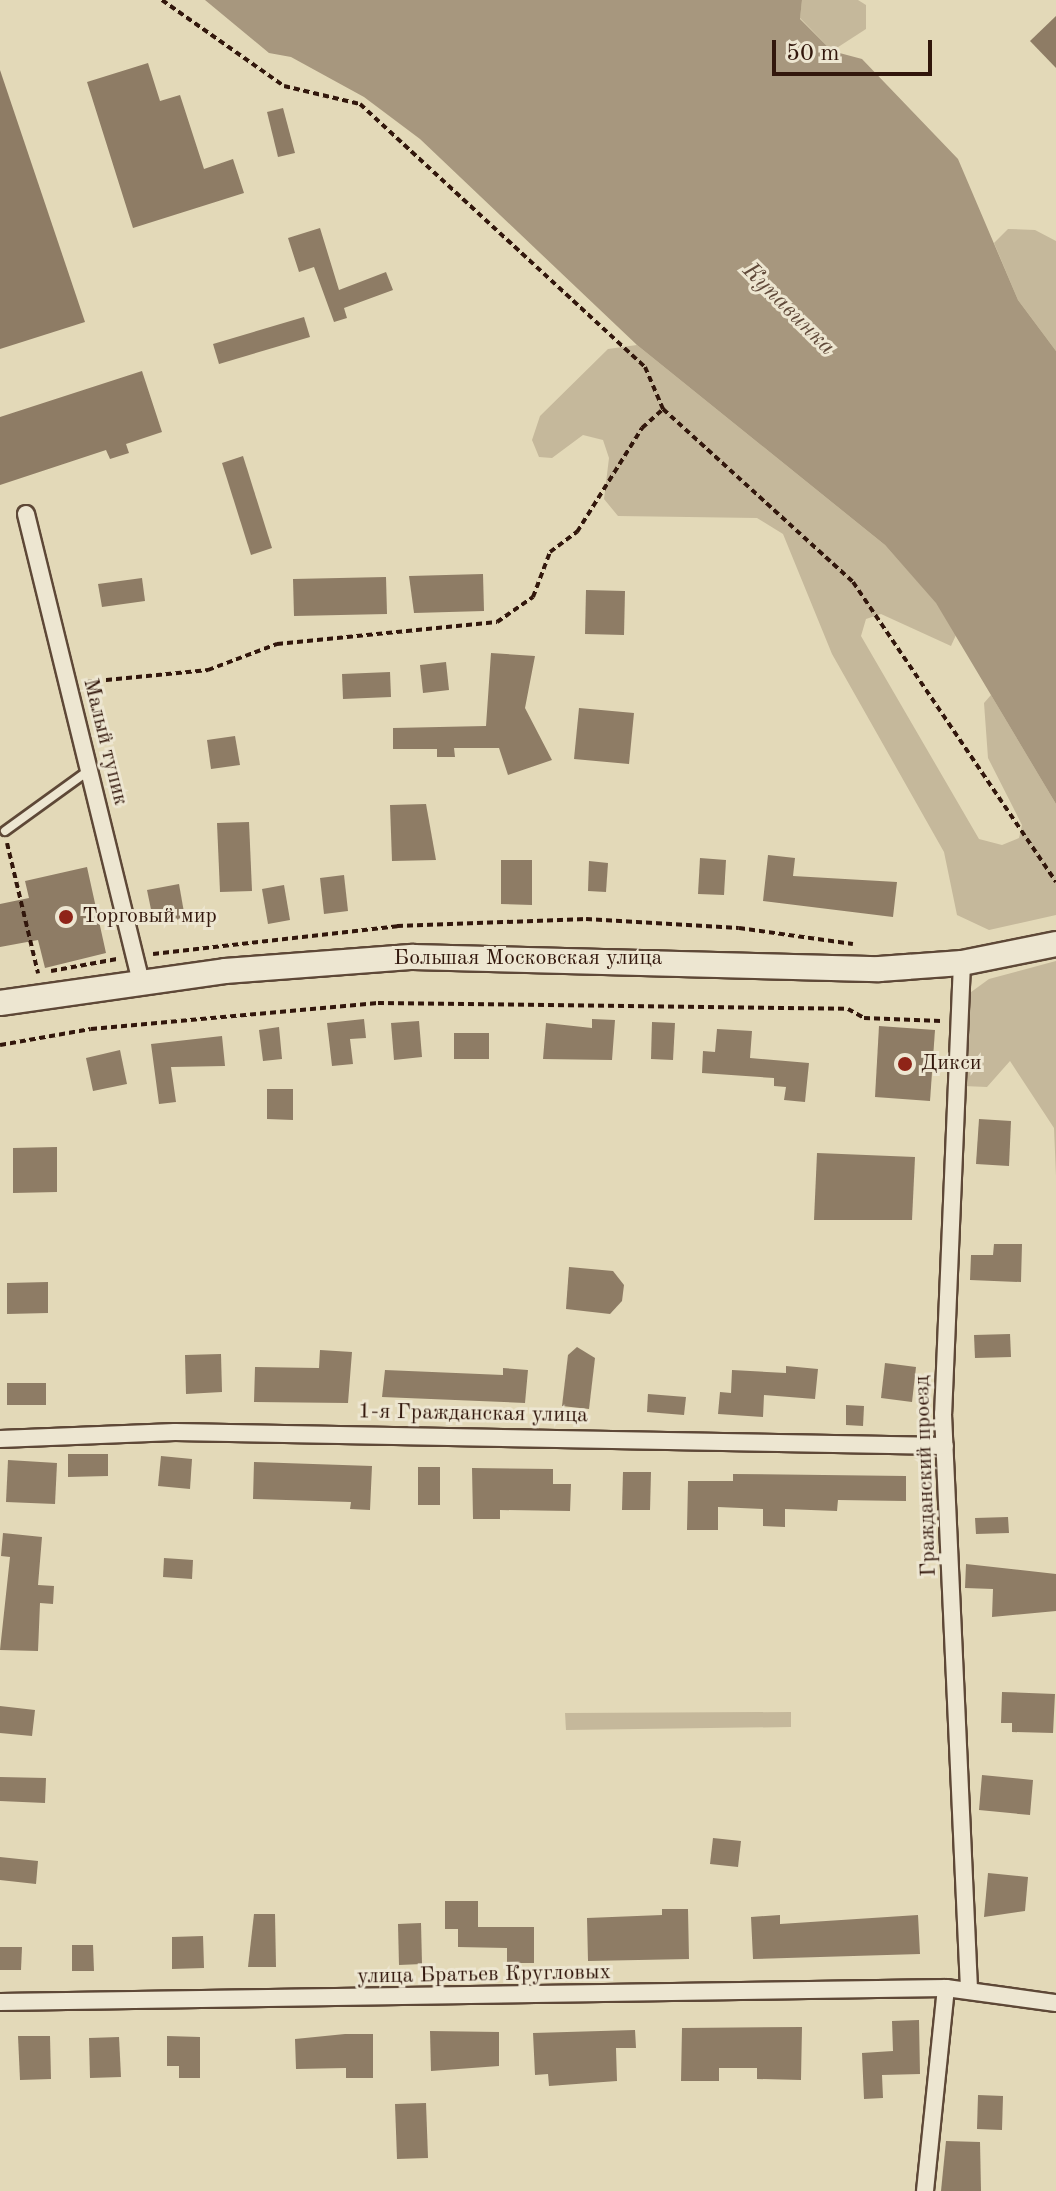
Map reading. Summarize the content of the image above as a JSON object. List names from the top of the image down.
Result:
{
  "streets": {
    "main road": ["Большая Московская улица"],
    "street": [
      "Малый тупик",
      "1-я Гражданская улица",
      "Гражданский проезд",
      "улица Братьев Кругловых"
    ]
  },
  "crossings": [
    ["Малый тупик", "Большая Московская улица"],
    ["Большая Московская улица", "Гражданский проезд"],
    ["1-я Гражданская улица", "Гражданский проезд"],
    ["Гражданский проезд", "улица Братьев Кругловых"]
  ],
  "water": ["Купавинка"],
  "places": ["Торговый мир", "Дикси"],
  "scale_bar": "50 m"
}
